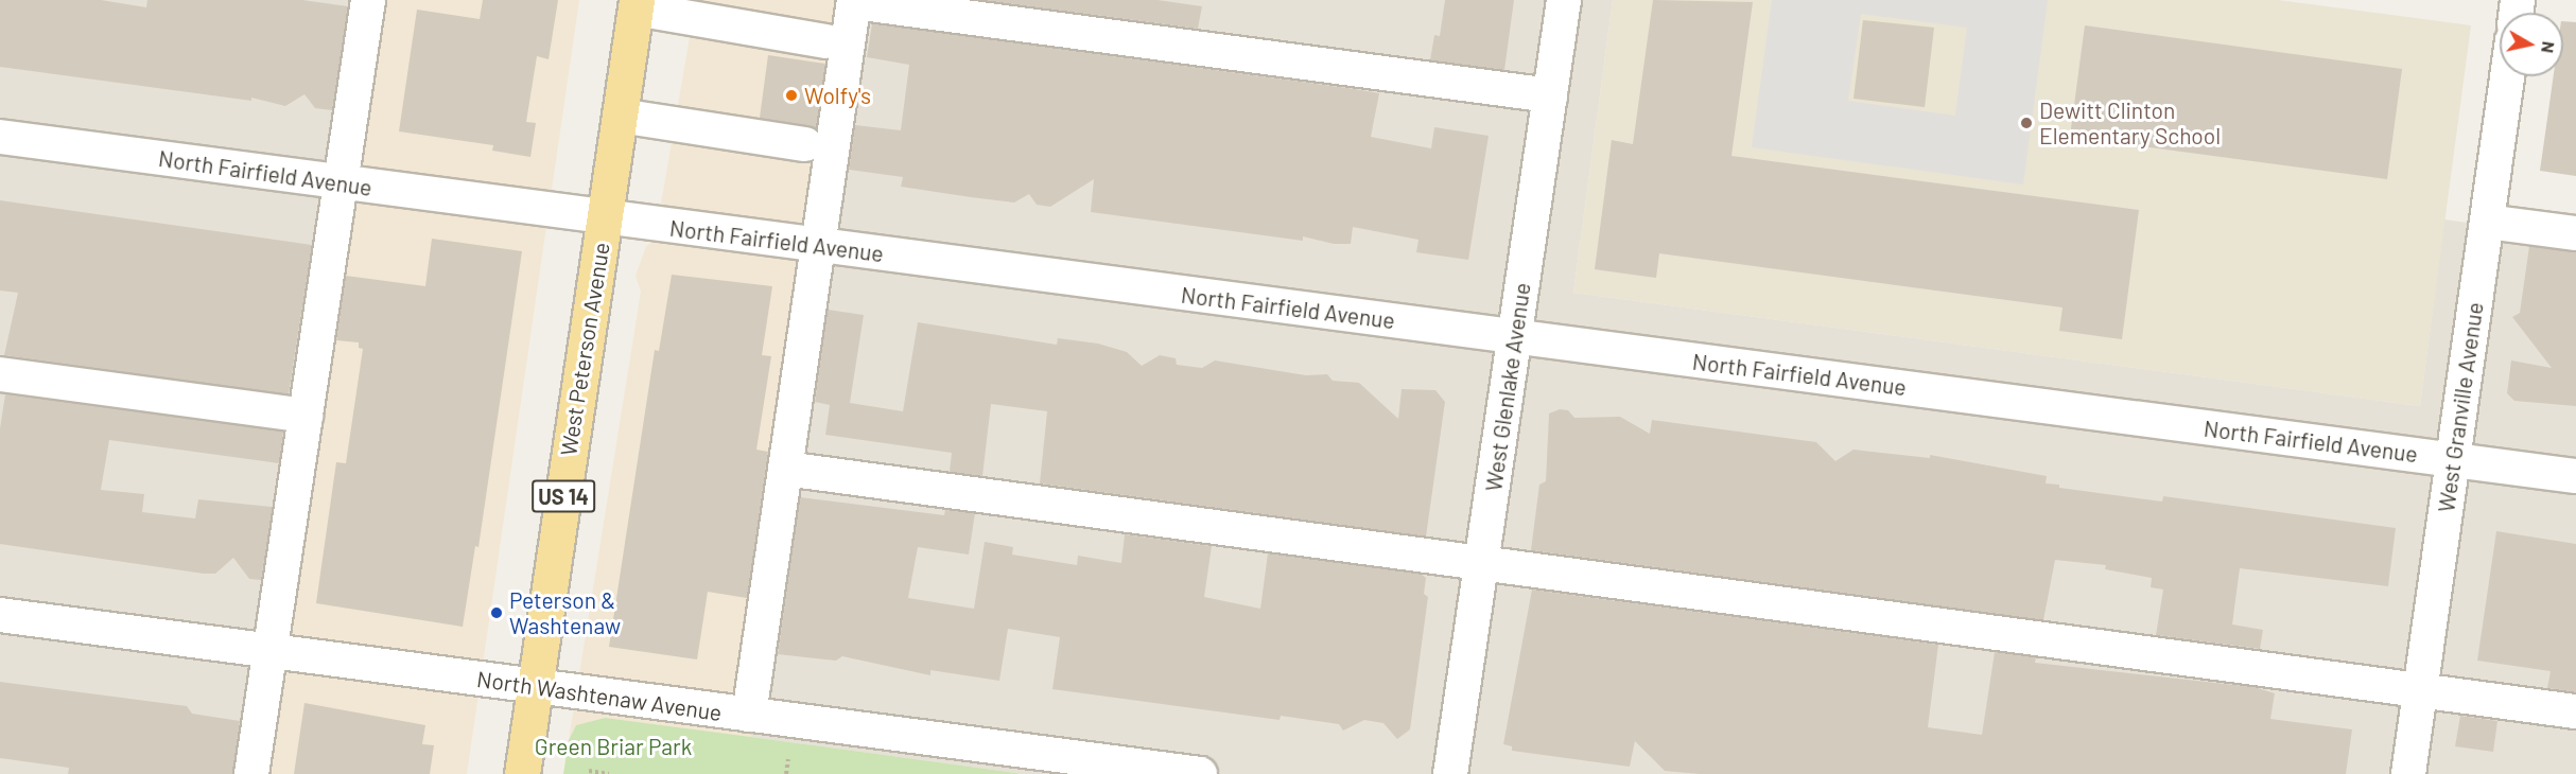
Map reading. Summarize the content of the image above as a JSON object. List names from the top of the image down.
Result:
{
  "streets": {
    "main road": ["West Peterson Avenue", "US 14"],
    "street": [
      "North Fairfield Avenue",
      "West Glenlake Avenue",
      "West Granville Avenue",
      "North Washtenaw Avenue"
    ]
  },
  "crossings": [
    ["North Fairfield Avenue", "West Peterson Avenue"],
    ["North Fairfield Avenue", "West Glenlake Avenue"],
    ["North Fairfield Avenue", "West Granville Avenue"],
    ["West Peterson Avenue", "North Washtenaw Avenue"]
  ],
  "parks": ["Green Briar Park"],
  "places": ["Wolfy's", "Dewitt Clinton Elementary School", "Peterson & Washtenaw"],
  "north": "right"
}
